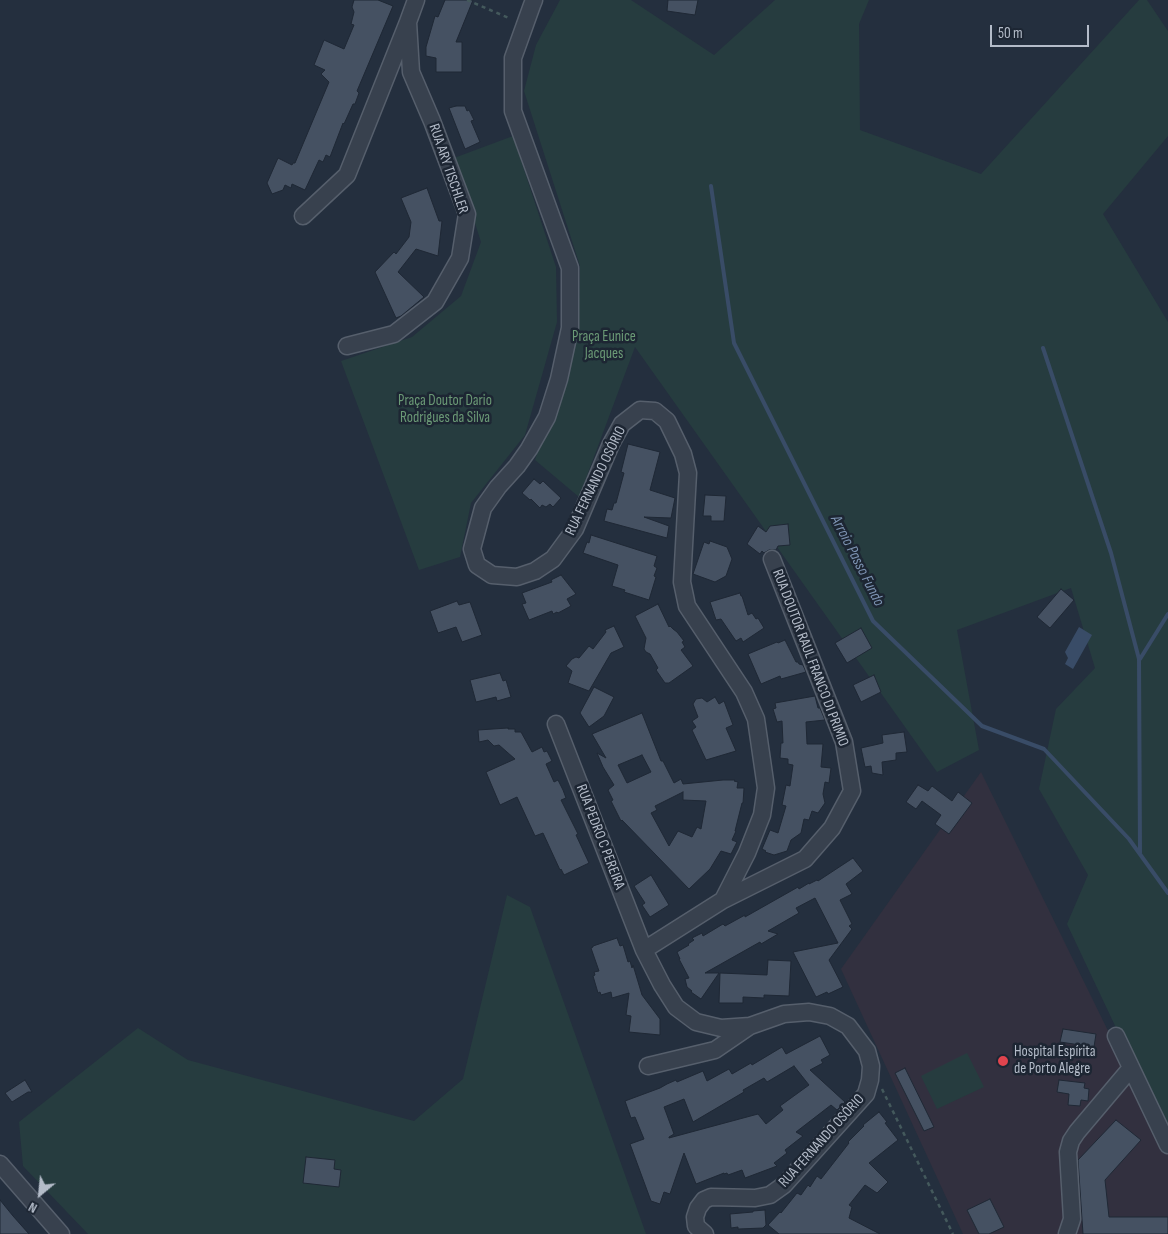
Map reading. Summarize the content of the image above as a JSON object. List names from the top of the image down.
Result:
{
  "streets": {
    "street": [
      "RUA ARY TISCHLER",
      "RUA FERNANDO OSÓRIO",
      "RUA DOUTOR RAUL FRANCO DI PRIMIO",
      "RUA PEDRO C PEREIRA"
    ]
  },
  "crossings": [
    ["RUA FERNANDO OSÓRIO", "RUA DOUTOR RAUL FRANCO DI PRIMIO"]
  ],
  "water": ["Arroio Passo Fundo"],
  "parks": ["Praça Eunice Jacques", "Praça Doutor Dario Rodrigues da Silva"],
  "places": ["Hospital Espírita de Porto Alegre"],
  "scale_bar": "50 m",
  "north": "bottom left"
}
